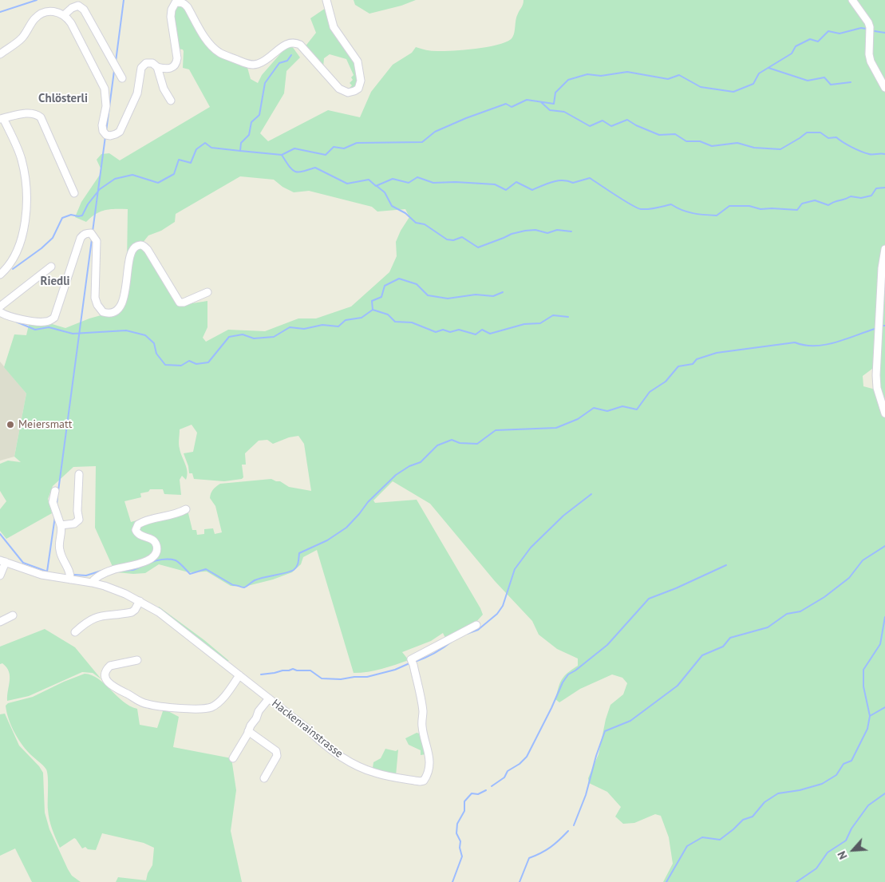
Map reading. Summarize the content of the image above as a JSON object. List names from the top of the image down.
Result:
{
  "streets": {
    "street": ["Hackenrainstrasse"]
  },
  "districts": ["Chlösterli", "Riedli"],
  "places": ["Meiersmatt"],
  "north": "bottom left"
}
